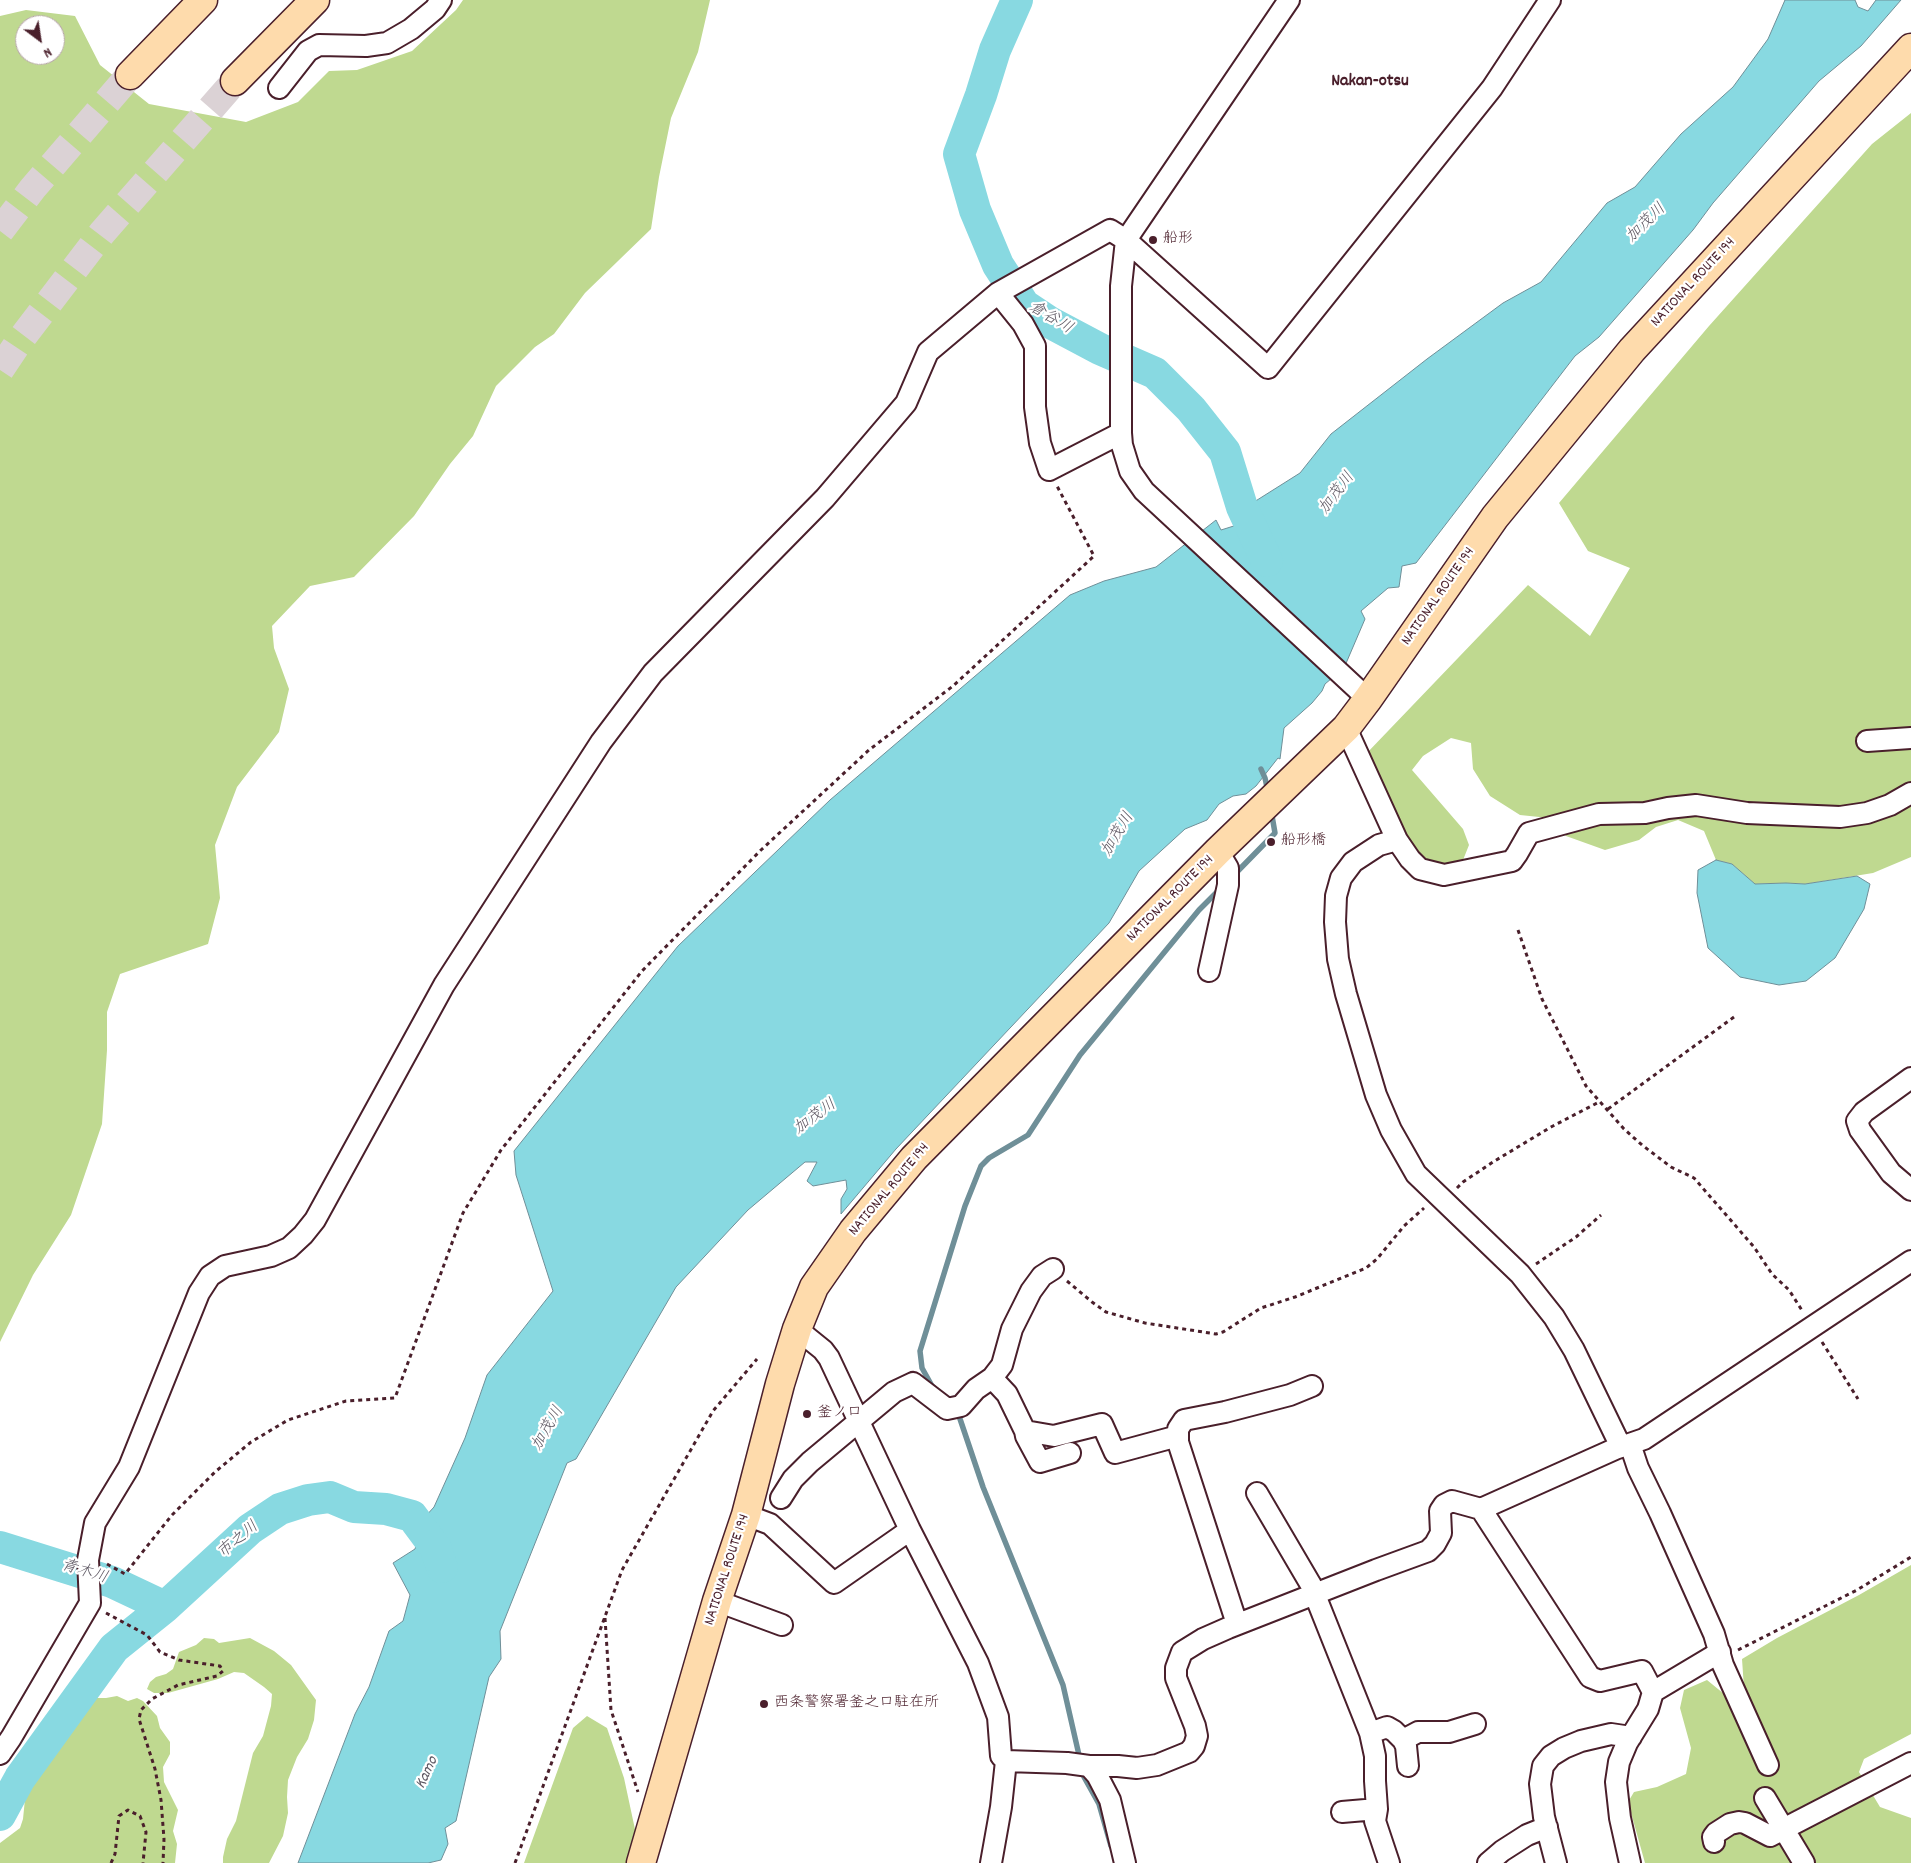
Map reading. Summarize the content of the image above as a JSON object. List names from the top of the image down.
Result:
{
  "streets": {
    "highway": ["NATIONAL ROUTE 194"]
  },
  "districts": ["Nakan-otsu"],
  "water": [
    "加茂川",
    "倉谷川",
    "市之川",
    "青木川",
    "Kamo"
  ],
  "places": [
    "船形",
    "船形橋",
    "釜ノ口",
    "西条警察署釜之口駐在所"
  ],
  "north": "bottom right"
}
